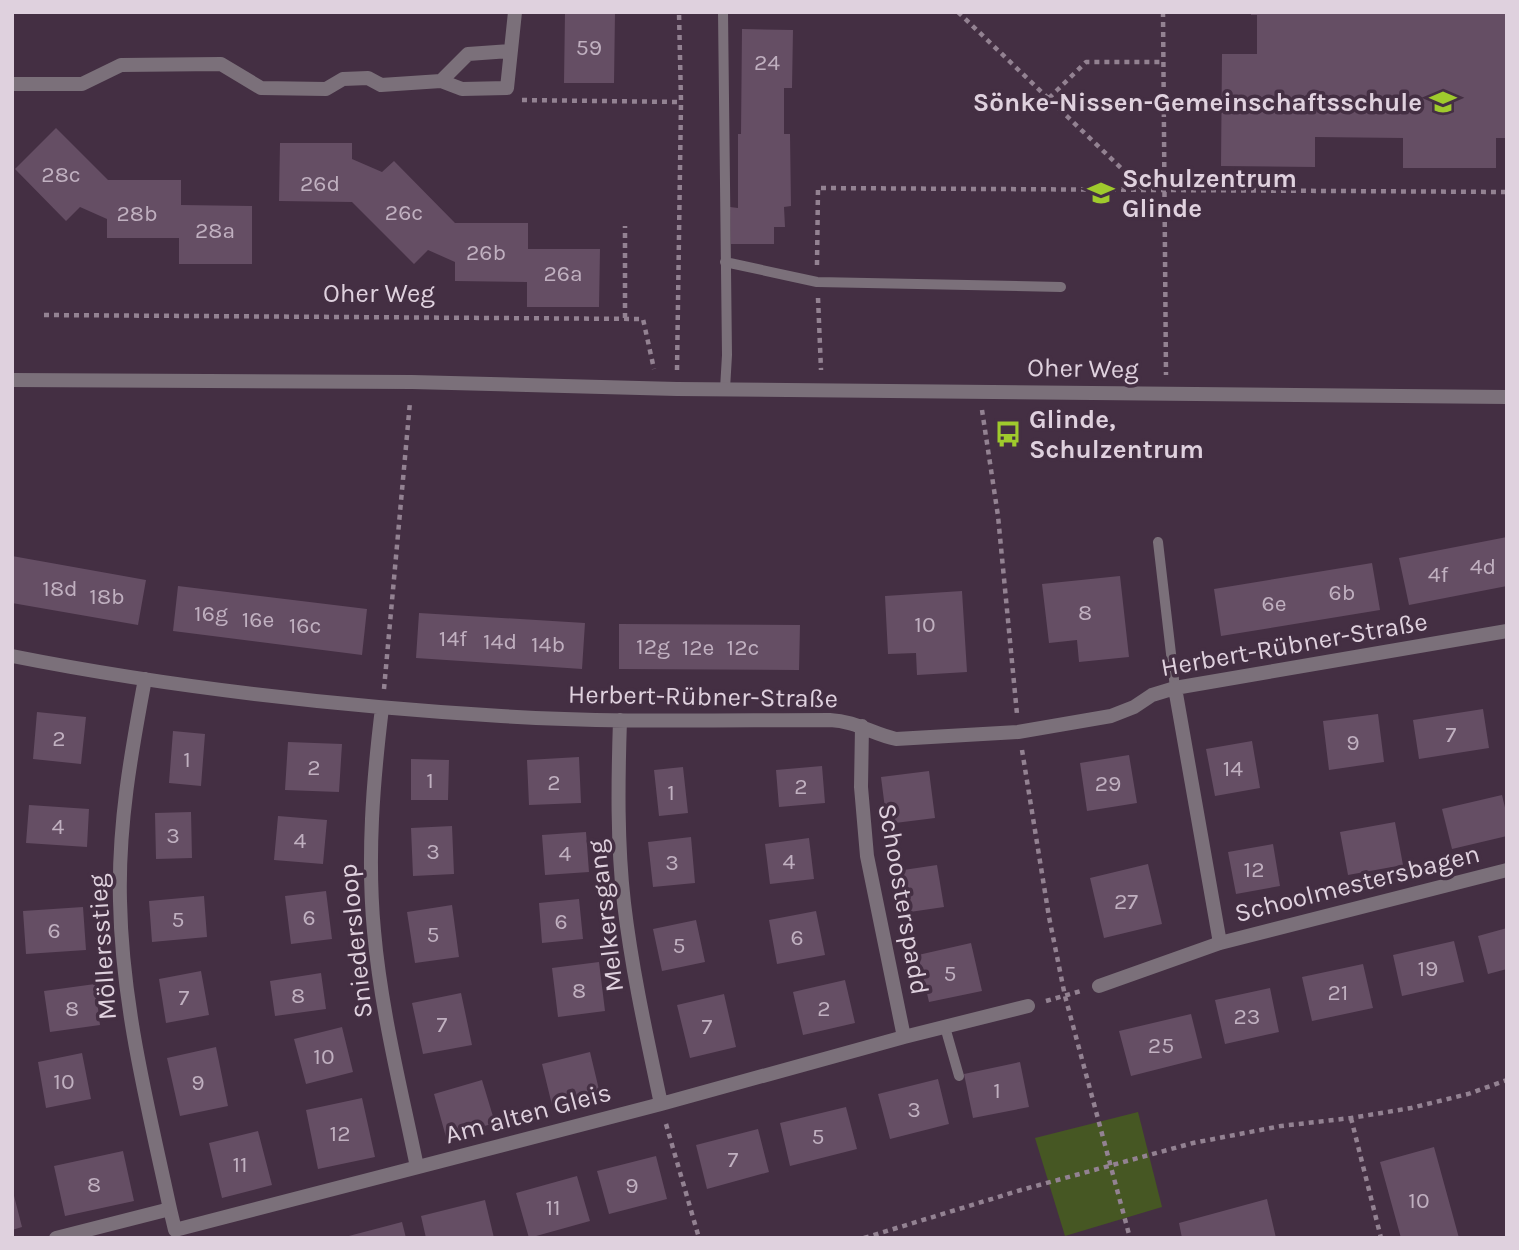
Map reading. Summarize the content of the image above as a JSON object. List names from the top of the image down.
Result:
{
  "streets": {
    "street": [
      "Oher Weg",
      "Herbert-Rübner-Straße",
      "Schoolmestersbagen",
      "Schoosterspadd",
      "Melkersgang",
      "Sniedersloop",
      "Möllersstieg",
      "Am alten Gleis"
    ]
  },
  "crossings": [
    ["Herbert-Rübner-Straße", "Schoolmestersbagen"],
    ["Herbert-Rübner-Straße", "Schoosterspadd"],
    ["Herbert-Rübner-Straße", "Melkersgang"],
    ["Herbert-Rübner-Straße", "Sniedersloop"],
    ["Herbert-Rübner-Straße", "Möllersstieg"],
    ["Schoosterspadd", "Am alten Gleis"],
    ["Melkersgang", "Am alten Gleis"],
    ["Sniedersloop", "Am alten Gleis"],
    ["Möllersstieg", "Am alten Gleis"]
  ],
  "places": {
    "school or university": ["Sönke-Nissen-Gemeinschaftsschule", "Schulzentrum Glinde"],
    "bus stop": ["Glinde, Schulzentrum"]
  },
  "house_numbers": [
    "59",
    "24",
    "28c",
    "26d",
    "26c",
    "28b",
    "28a",
    "26b",
    "26a",
    "4d",
    "4f",
    "18d",
    "6b",
    "18b",
    "6e",
    "8",
    "16g",
    "16e",
    "10",
    "16c",
    "14f",
    "14d",
    "14b",
    "12g",
    "12e",
    "12c",
    "7",
    "2",
    "9",
    "1",
    "2",
    "14",
    "1",
    "2",
    "29",
    "2",
    "1",
    "4",
    "3",
    "4",
    "3",
    "4",
    "4",
    "3",
    "12",
    "27",
    "6",
    "5",
    "6",
    "6",
    "5",
    "6",
    "5",
    "19",
    "5",
    "8",
    "21",
    "8",
    "7",
    "8",
    "2",
    "23",
    "7",
    "7",
    "25",
    "10",
    "10",
    "9",
    "1",
    "3",
    "12",
    "5",
    "7",
    "11",
    "8",
    "9",
    "10",
    "11"
  ]
}
